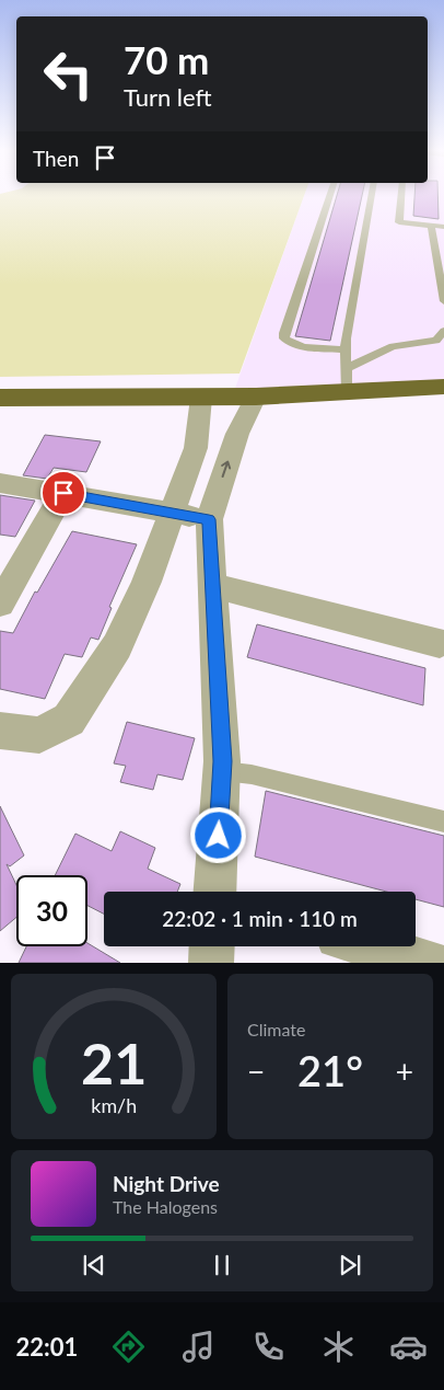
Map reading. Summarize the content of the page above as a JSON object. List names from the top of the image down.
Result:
{
  "page": {
    "turn": ["70 m", "Turn left"],
    "then": "Then",
    "limit": "30",
    "trip": "22:02 · 1 min · 110 m",
    "tile": "Climate",
    "heat": ["−", "21°", "+"],
    "song": ["Night Drive", "The Halogens"],
    "tabs": "22:01",
    "gauge": ["21", "km/h"]
  }
}
